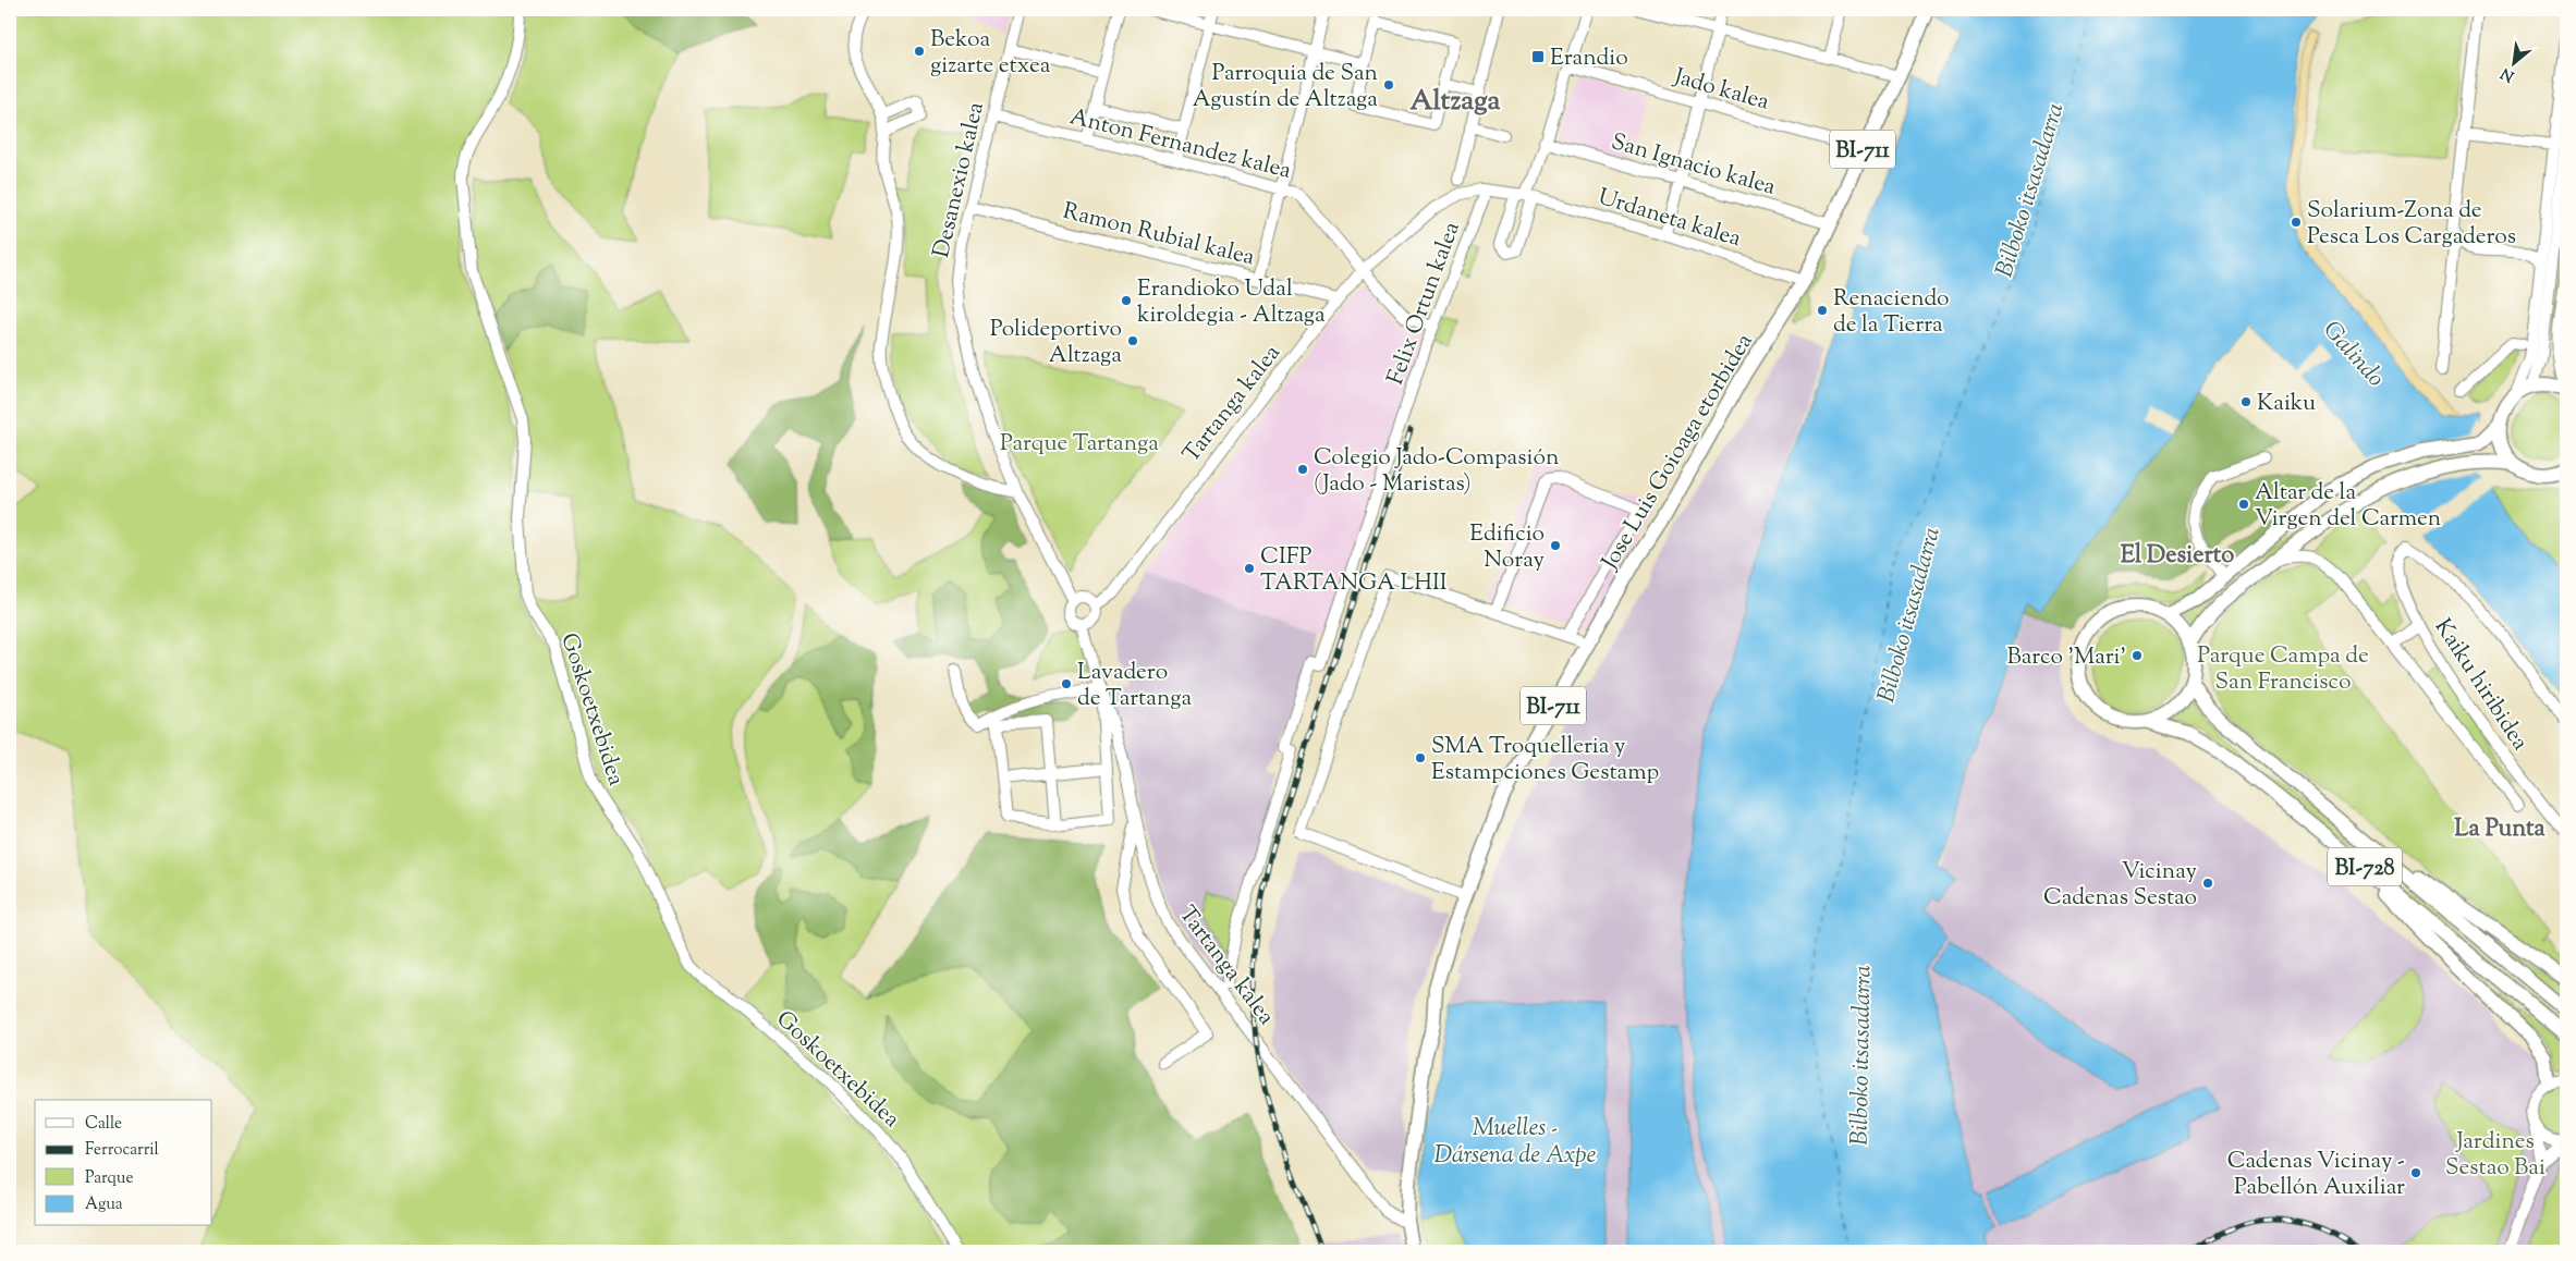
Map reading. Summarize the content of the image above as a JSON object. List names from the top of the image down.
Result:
{
  "streets": {
    "main road": ["BI-711", "Jose Luis Goioaga etorbidea", "BI-728"],
    "street": [
      "Jado kalea",
      "Anton Fernandez kalea",
      "San Ignacio kalea",
      "Desanexio kalea",
      "Urdaneta kalea",
      "Ramon Rubial kalea",
      "Felix Ortun kalea",
      "Tartanga kalea",
      "Kaiku hiribidea",
      "Goskoetxebidea"
    ]
  },
  "crossings": [
    ["Jado kalea", "BI-711"],
    ["Anton Fernandez kalea", "Desanexio kalea"],
    ["Anton Fernandez kalea", "Felix Ortun kalea"],
    ["Anton Fernandez kalea", "Tartanga kalea"],
    ["BI-711", "San Ignacio kalea"],
    ["BI-711", "Urdaneta kalea"],
    ["BI-711", "Jose Luis Goioaga etorbidea"],
    ["Desanexio kalea", "Ramon Rubial kalea"],
    ["Desanexio kalea", "Tartanga kalea"],
    ["Urdaneta kalea", "Tartanga kalea"],
    ["Urdaneta kalea", "Jose Luis Goioaga etorbidea"],
    ["Ramon Rubial kalea", "Tartanga kalea"],
    ["Tartanga kalea", "Jose Luis Goioaga etorbidea"]
  ],
  "districts": ["Altzaga", "El Desierto", "La Punta"],
  "water": ["Bilboko itsasadarra", "Galindo", "Muelles - Dársena de Axpe"],
  "parks": ["Parque Tartanga", "Parque Campa de San Francisco", "Jardines Sestao Bai"],
  "places": {
    "other": [
      "Bekoa gizarte etxea",
      "Parroquia de San Agustín de Altzaga",
      "Solarium-Zona de Pesca Los Cargaderos",
      "Erandioko Udal kiroldegia - Altzaga",
      "Renaciendo de la Tierra",
      "Polideportivo Altzaga",
      "Kaiku",
      "Colegio Jado-Compasión (Jado - Maristas)",
      "Altar de la Virgen del Carmen",
      "Edificio Noray",
      "CIFP TARTANGA LHII",
      "Barco 'Mari'",
      "Lavadero de Tartanga",
      "SMA Troquelleria y Estampciones Gestamp",
      "Vicinay Cadenas Sestao",
      "Cadenas Vicinay - Pabellón Auxiliar"
    ],
    "transit": ["Erandio"]
  },
  "legend": [
    "Calle",
    "Ferrocarril",
    "Parque",
    "Agua"
  ],
  "north": "bottom left"
}
